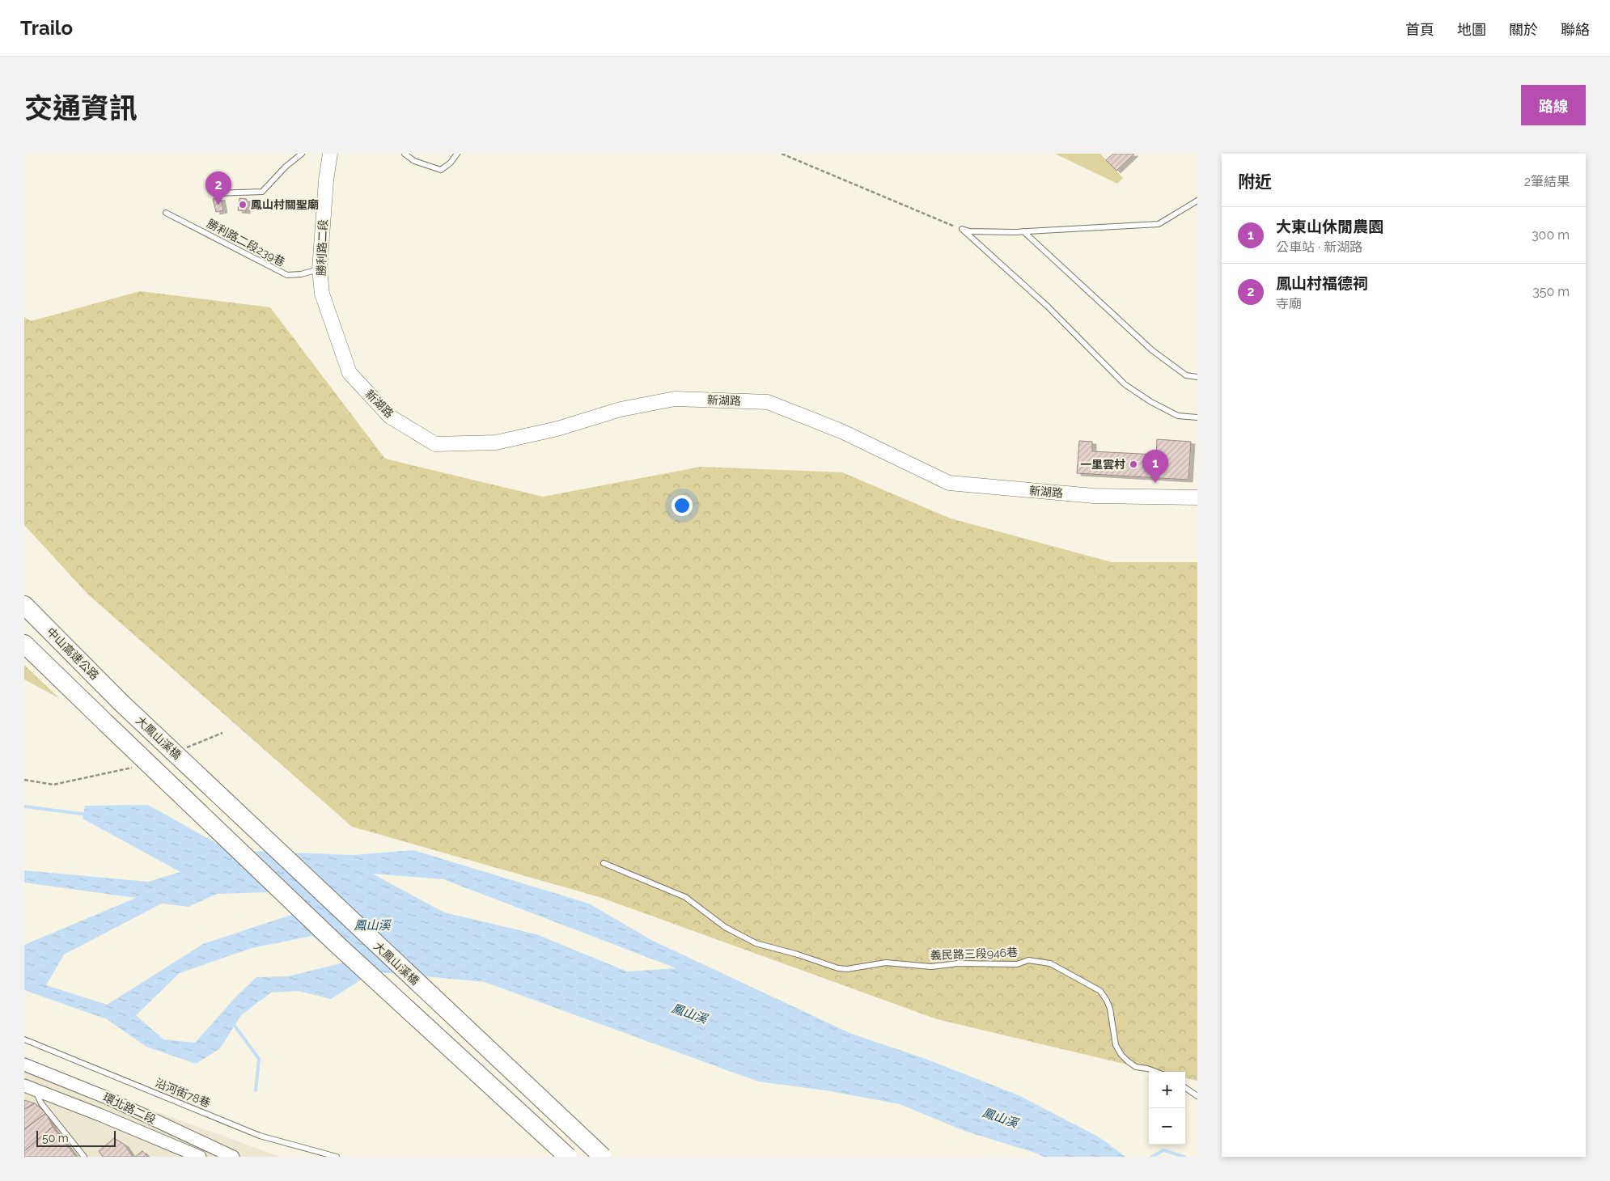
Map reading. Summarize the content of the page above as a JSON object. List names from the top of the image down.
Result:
{
  "streets": {
    "highway": ["中山高速公路", "大鳳山溪橋"],
    "main road": ["勝利路二段", "新湖路"],
    "street": ["環北路二段"],
    "lane": ["勝利路二段239巷", "義民路三段946巷", "沿河街78巷"]
  },
  "crossings": [
    ["勝利路二段239巷", "勝利路二段"],
    ["勝利路二段", "新湖路"],
    ["中山高速公路", "大鳳山溪橋"]
  ],
  "water": ["鳳山溪"],
  "places": ["鳳山村關聖廟", "一里雲村"],
  "scale_bar": "50 m",
  "page": {
    "header": "Trailo",
    "nav": [
      "首頁",
      "地圖",
      "關於",
      "聯絡"
    ],
    "title": "交通資訊",
    "buttons": "路線",
    "heading": ["附近", "2筆結果"],
    "pins": ["2", "1"],
    "list": [
      {
        "mark": "1",
        "name": "大東山休閒農園",
        "note": "公車站 · 新湖路",
        "value": "300 m"
      },
      {
        "mark": "2",
        "name": "鳳山村福德祠",
        "note": "寺廟",
        "value": "350 m"
      }
    ],
    "map_buttons": ["+", "−"],
    "scale": "50 m"
  }
}
